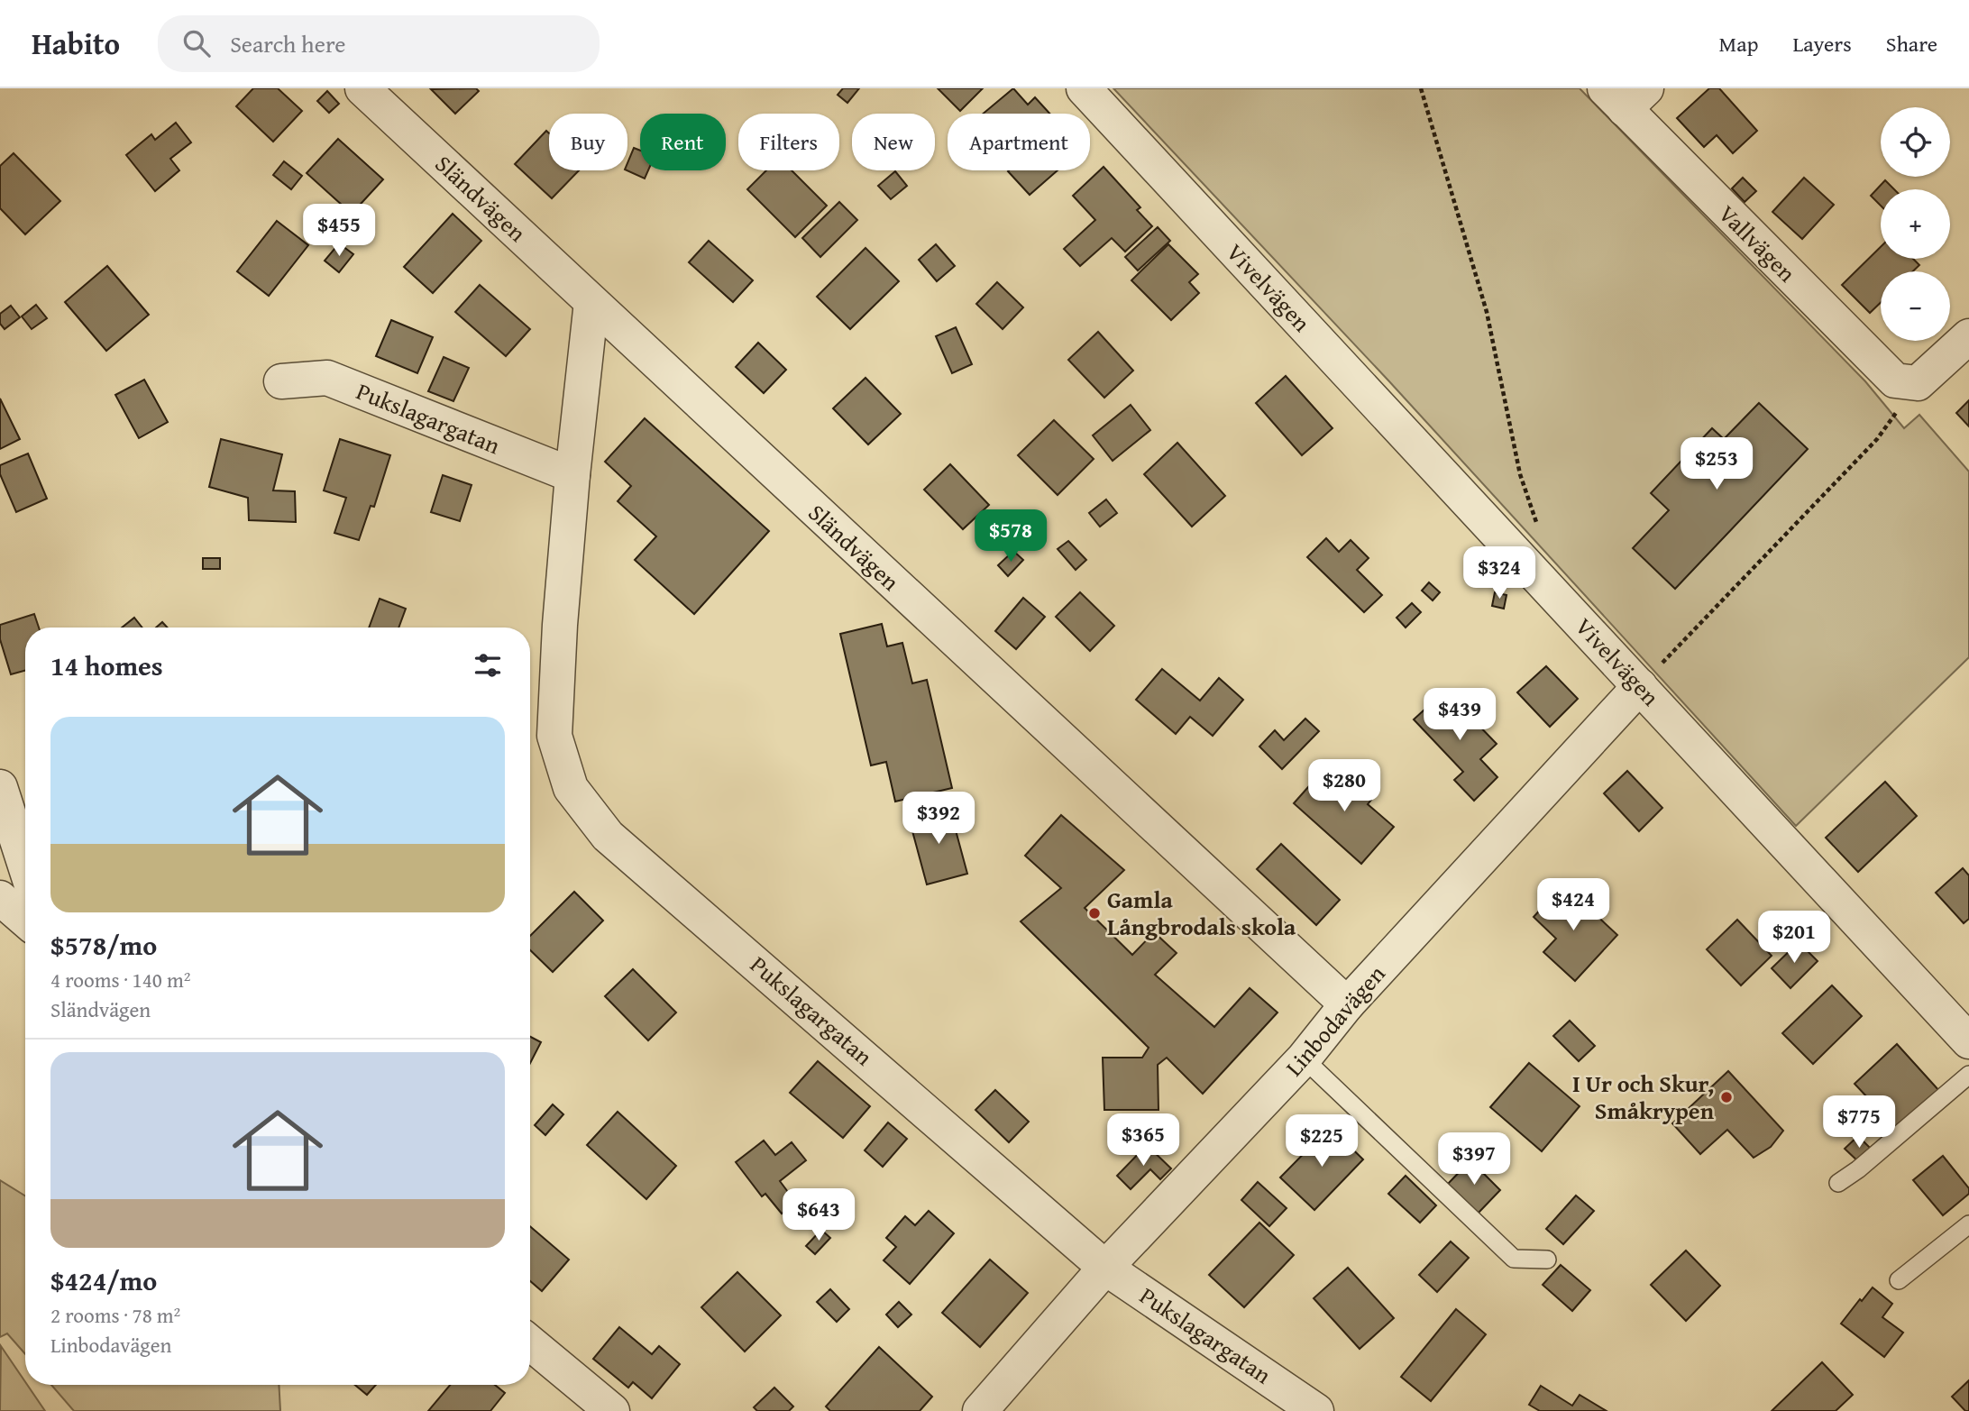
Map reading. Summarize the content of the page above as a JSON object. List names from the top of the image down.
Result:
{
  "streets": {
    "street": [
      "Sländvägen",
      "Vallvägen",
      "Vivelvägen",
      "Pukslagargatan",
      "Linbodavägen"
    ]
  },
  "crossings": [
    ["Sländvägen", "Pukslagargatan"],
    ["Sländvägen", "Linbodavägen"],
    ["Vivelvägen", "Linbodavägen"],
    ["Pukslagargatan", "Linbodavägen"]
  ],
  "places": ["Gamla Långbrodals skola", "I Ur och Skur, Småkrypen"],
  "page": {
    "header": "Habito",
    "search": "Search here",
    "nav": ["Map", "Layers", "Share"],
    "map_buttons": ["+", "−"],
    "chip": [
      "Buy",
      "Rent",
      "Filters",
      "New",
      "Apartment"
    ],
    "price": [
      "$455",
      "$253",
      "$578",
      "$324",
      "$439",
      "$280",
      "$392",
      "$424",
      "$201",
      "$775",
      "$365",
      "$225",
      "$397",
      "$643"
    ],
    "heading": "14 homes",
    "list": [
      {
        "name": "$578/mo",
        "note": "4 rooms · 140 m² · Sländvägen"
      },
      {
        "name": "$424/mo",
        "note": "2 rooms · 78 m² · Linbodavägen"
      }
    ]
  }
}
